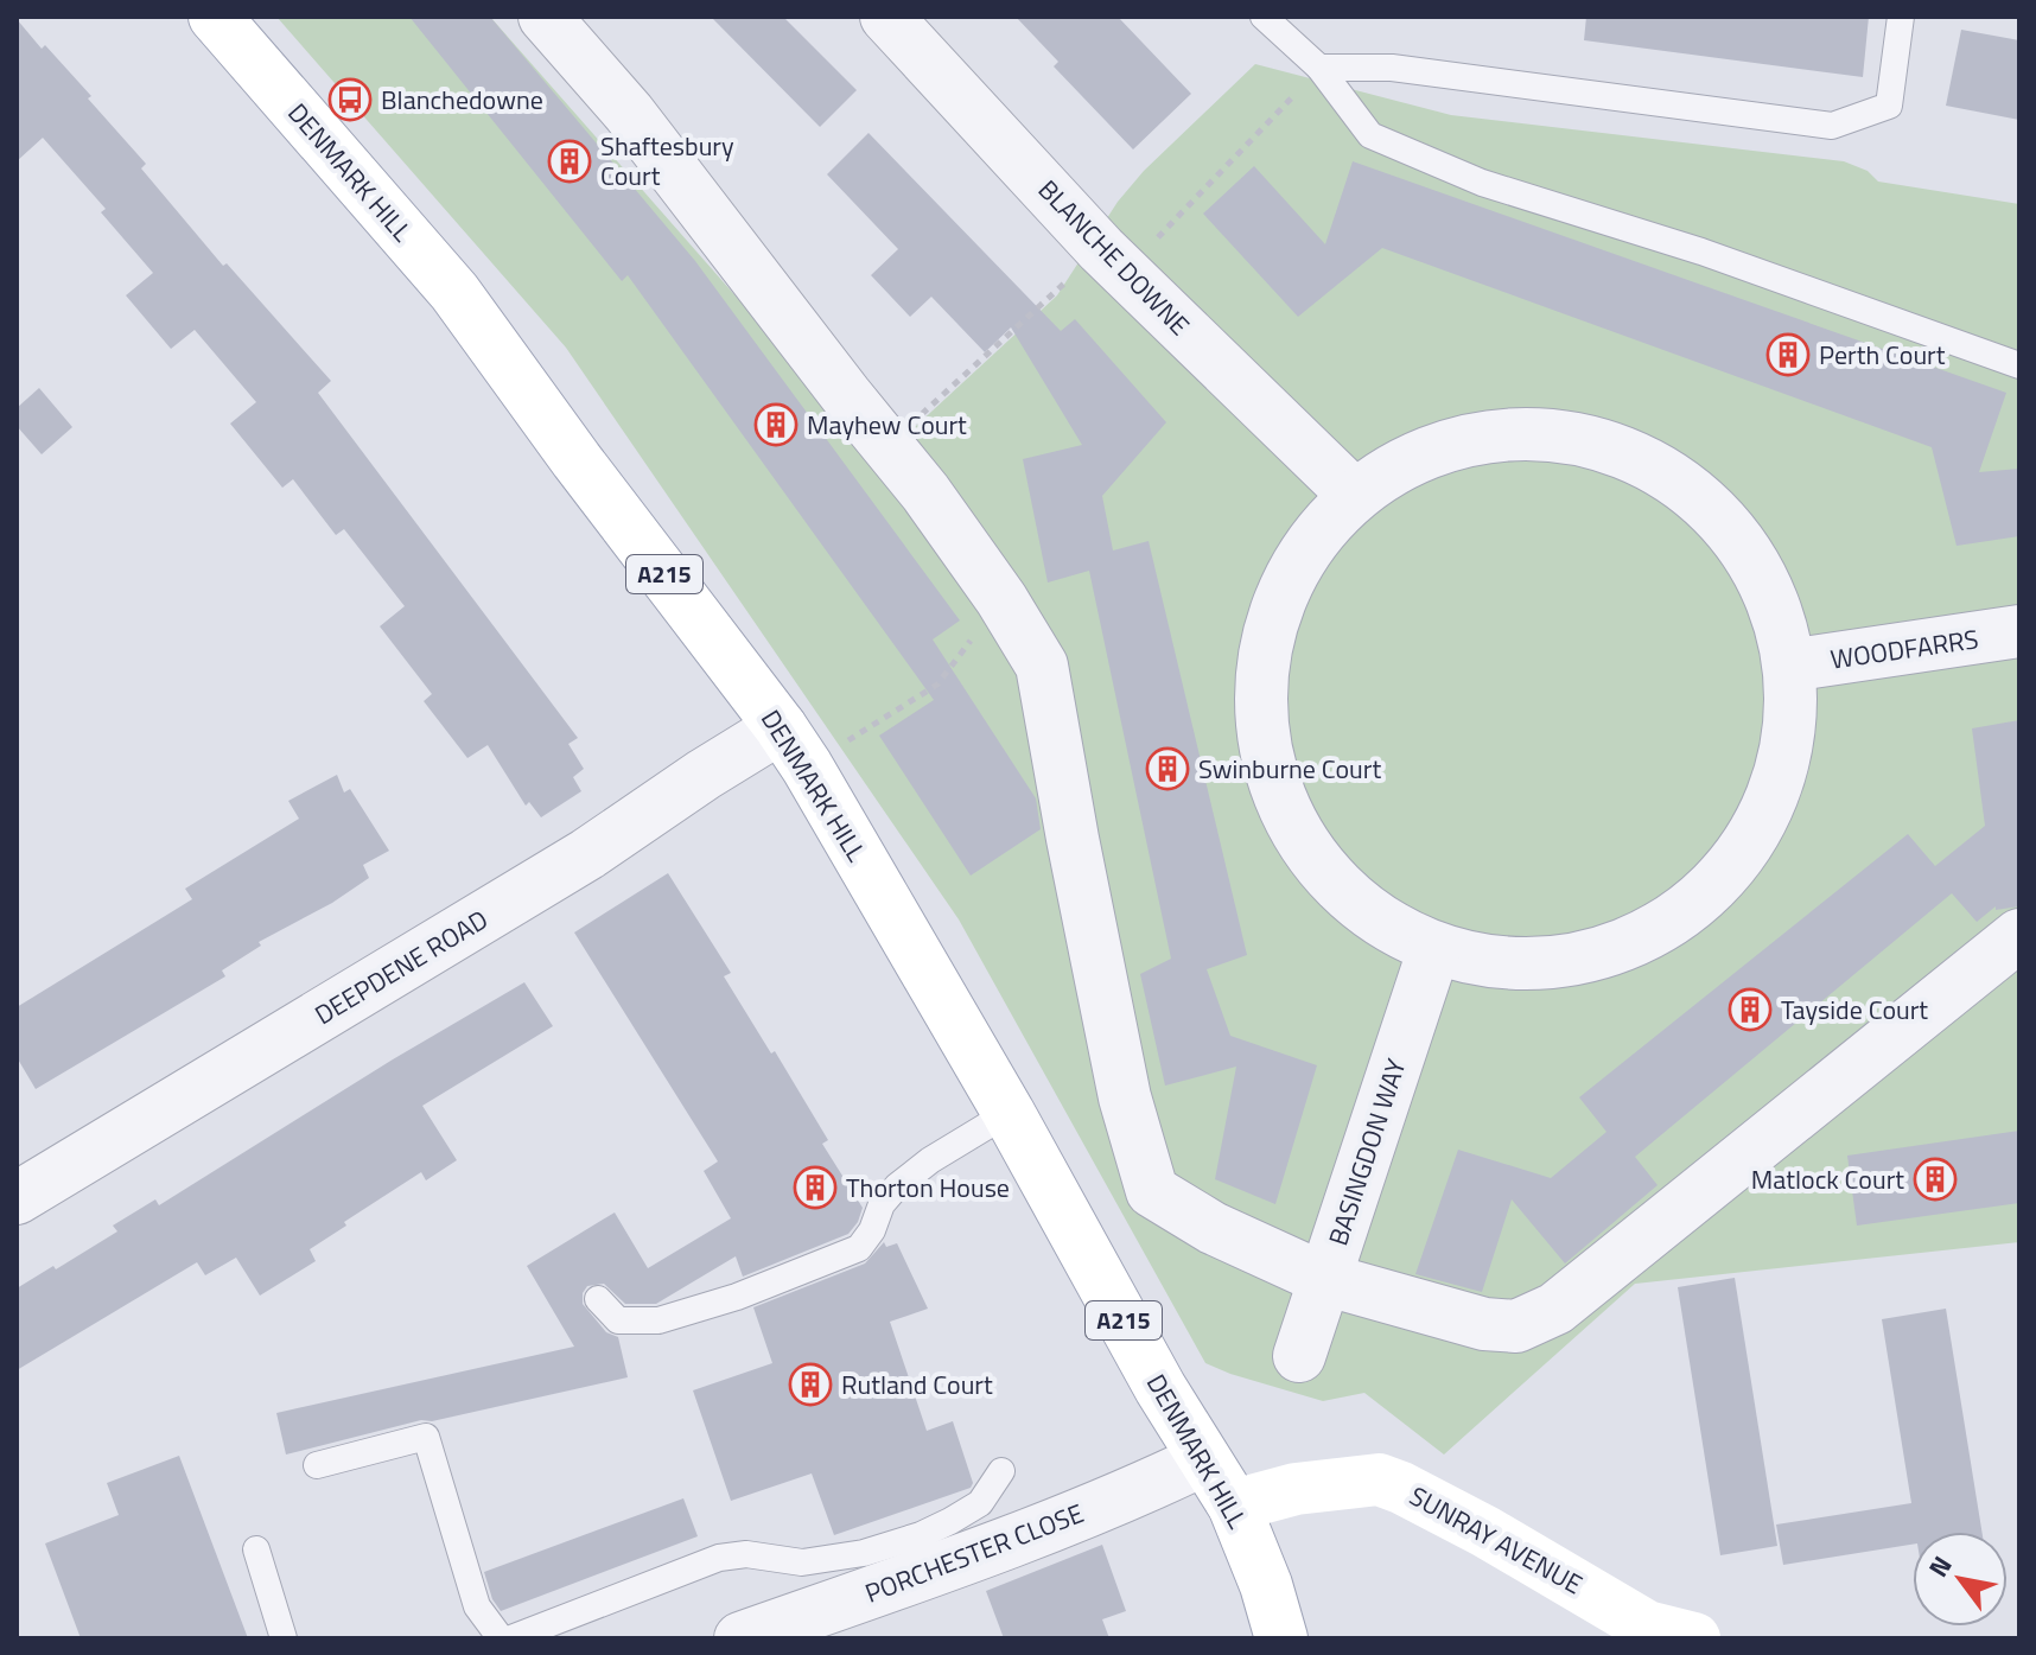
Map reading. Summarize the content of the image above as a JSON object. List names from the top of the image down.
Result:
{
  "streets": {
    "main road": ["DENMARK HILL", "A215", "SUNRAY AVENUE"],
    "street": [
      "BLANCHE DOWNE",
      "WOODFARRS",
      "DEEPDENE ROAD",
      "BASINGDON WAY",
      "PORCHESTER CLOSE"
    ]
  },
  "crossings": [
    ["DENMARK HILL", "DEEPDENE ROAD"],
    ["DENMARK HILL", "SUNRAY AVENUE"],
    ["DENMARK HILL", "PORCHESTER CLOSE"]
  ],
  "places": {
    "bus stop": ["Blanchedowne"],
    "building": [
      "Shaftesbury Court",
      "Perth Court",
      "Mayhew Court",
      "Swinburne Court",
      "Tayside Court",
      "Matlock Court",
      "Thorton House",
      "Rutland Court"
    ]
  },
  "north": "top left"
}
